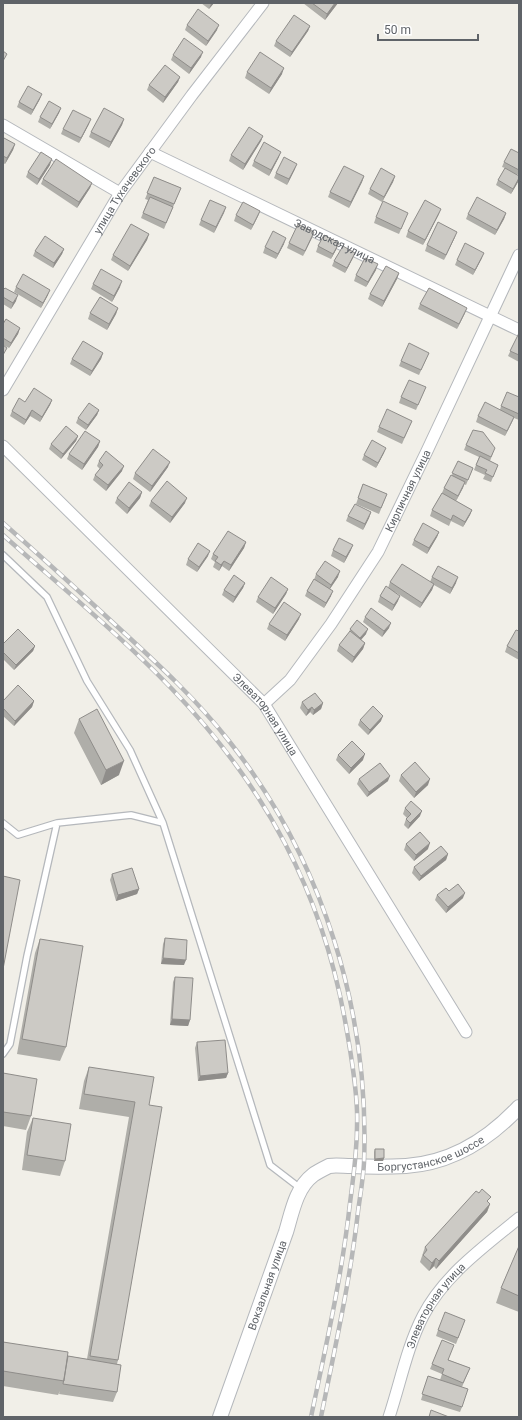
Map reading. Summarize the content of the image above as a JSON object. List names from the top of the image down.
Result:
{
  "streets": {
    "street": [
      "улица Тухачевского",
      "Заводская улица",
      "Кирпичная улица",
      "Элеваторная улица",
      "Боргустанское шоссе",
      "Вокзальная улица"
    ]
  },
  "crossings": [
    ["улица Тухачевского", "Заводская улица"],
    ["Заводская улица", "Кирпичная улица"],
    ["Кирпичная улица", "Элеваторная улица"],
    ["Боргустанское шоссе", "Вокзальная улица"]
  ],
  "scale_bar": "50 m"
}
